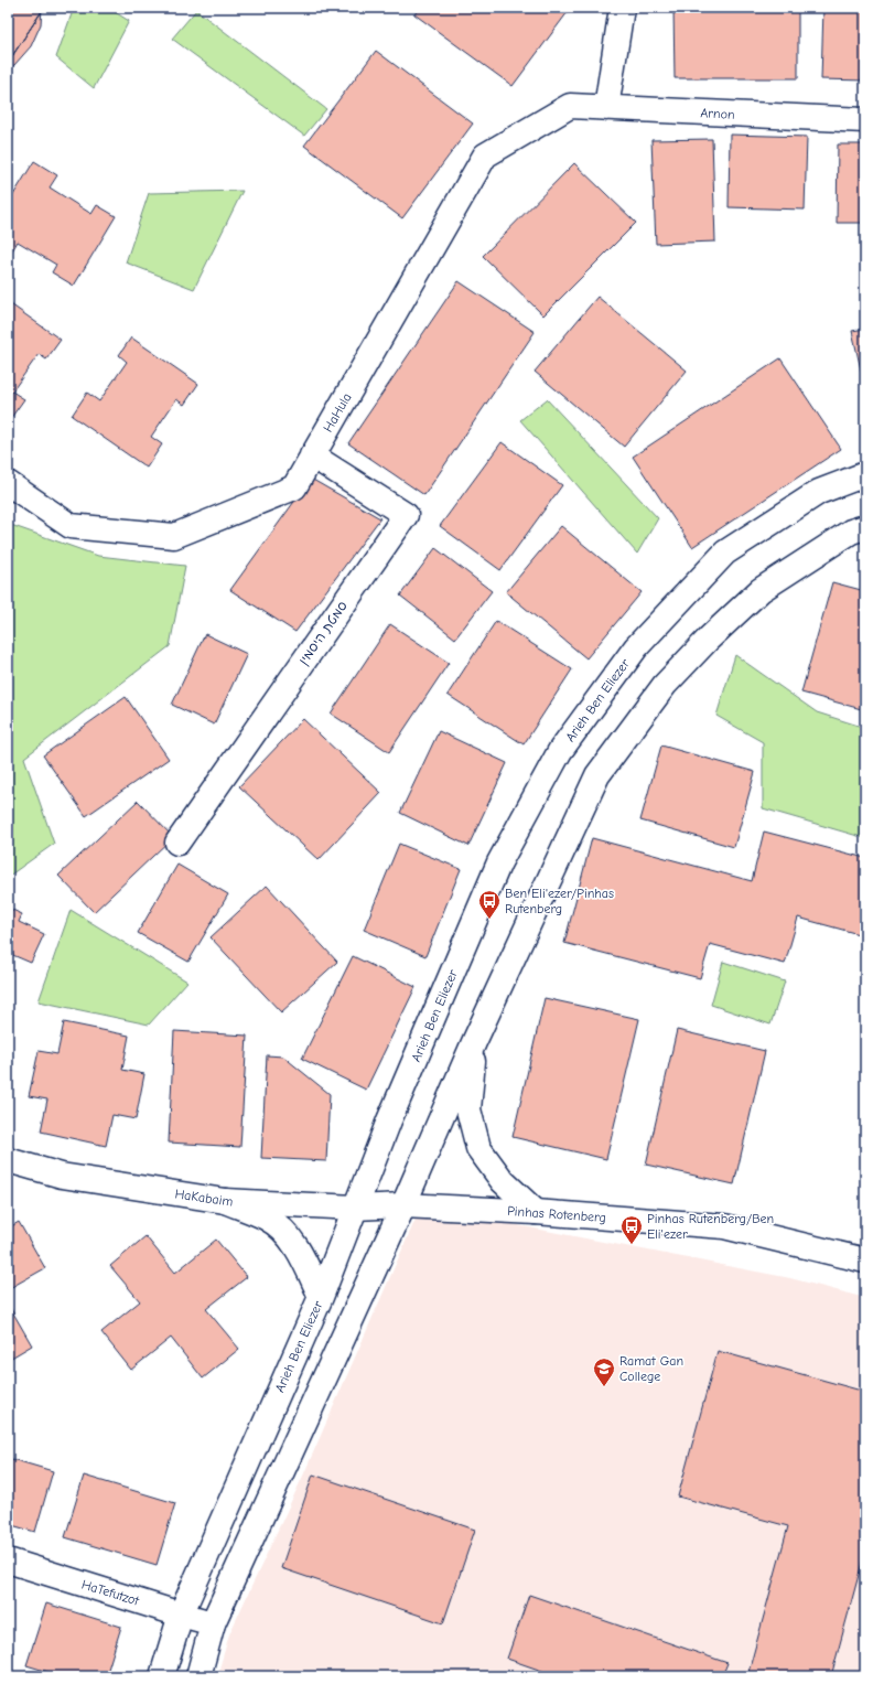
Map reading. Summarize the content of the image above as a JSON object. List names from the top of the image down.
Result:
{
  "streets": {
    "street": [
      "Arnon",
      "HaHula",
      "סמטת היסמין",
      "Arieh Ben Eliezer",
      "HaKabaim",
      "Pinhas Rotenberg",
      "HaTefutzot"
    ]
  },
  "crossings": [
    ["Arnon", "HaHula"],
    ["HaHula", "סמטת היסמין"],
    ["Arieh Ben Eliezer", "HaKabaim"],
    ["Arieh Ben Eliezer", "HaTefutzot"],
    ["HaKabaim", "Pinhas Rotenberg"]
  ],
  "places": {
    "bus stop": ["Ben Eli'ezer/Pinhas Rutenberg", "Pinhas Rutenberg/Ben Eli'ezer"],
    "school or university": ["Ramat Gan College"]
  }
}
